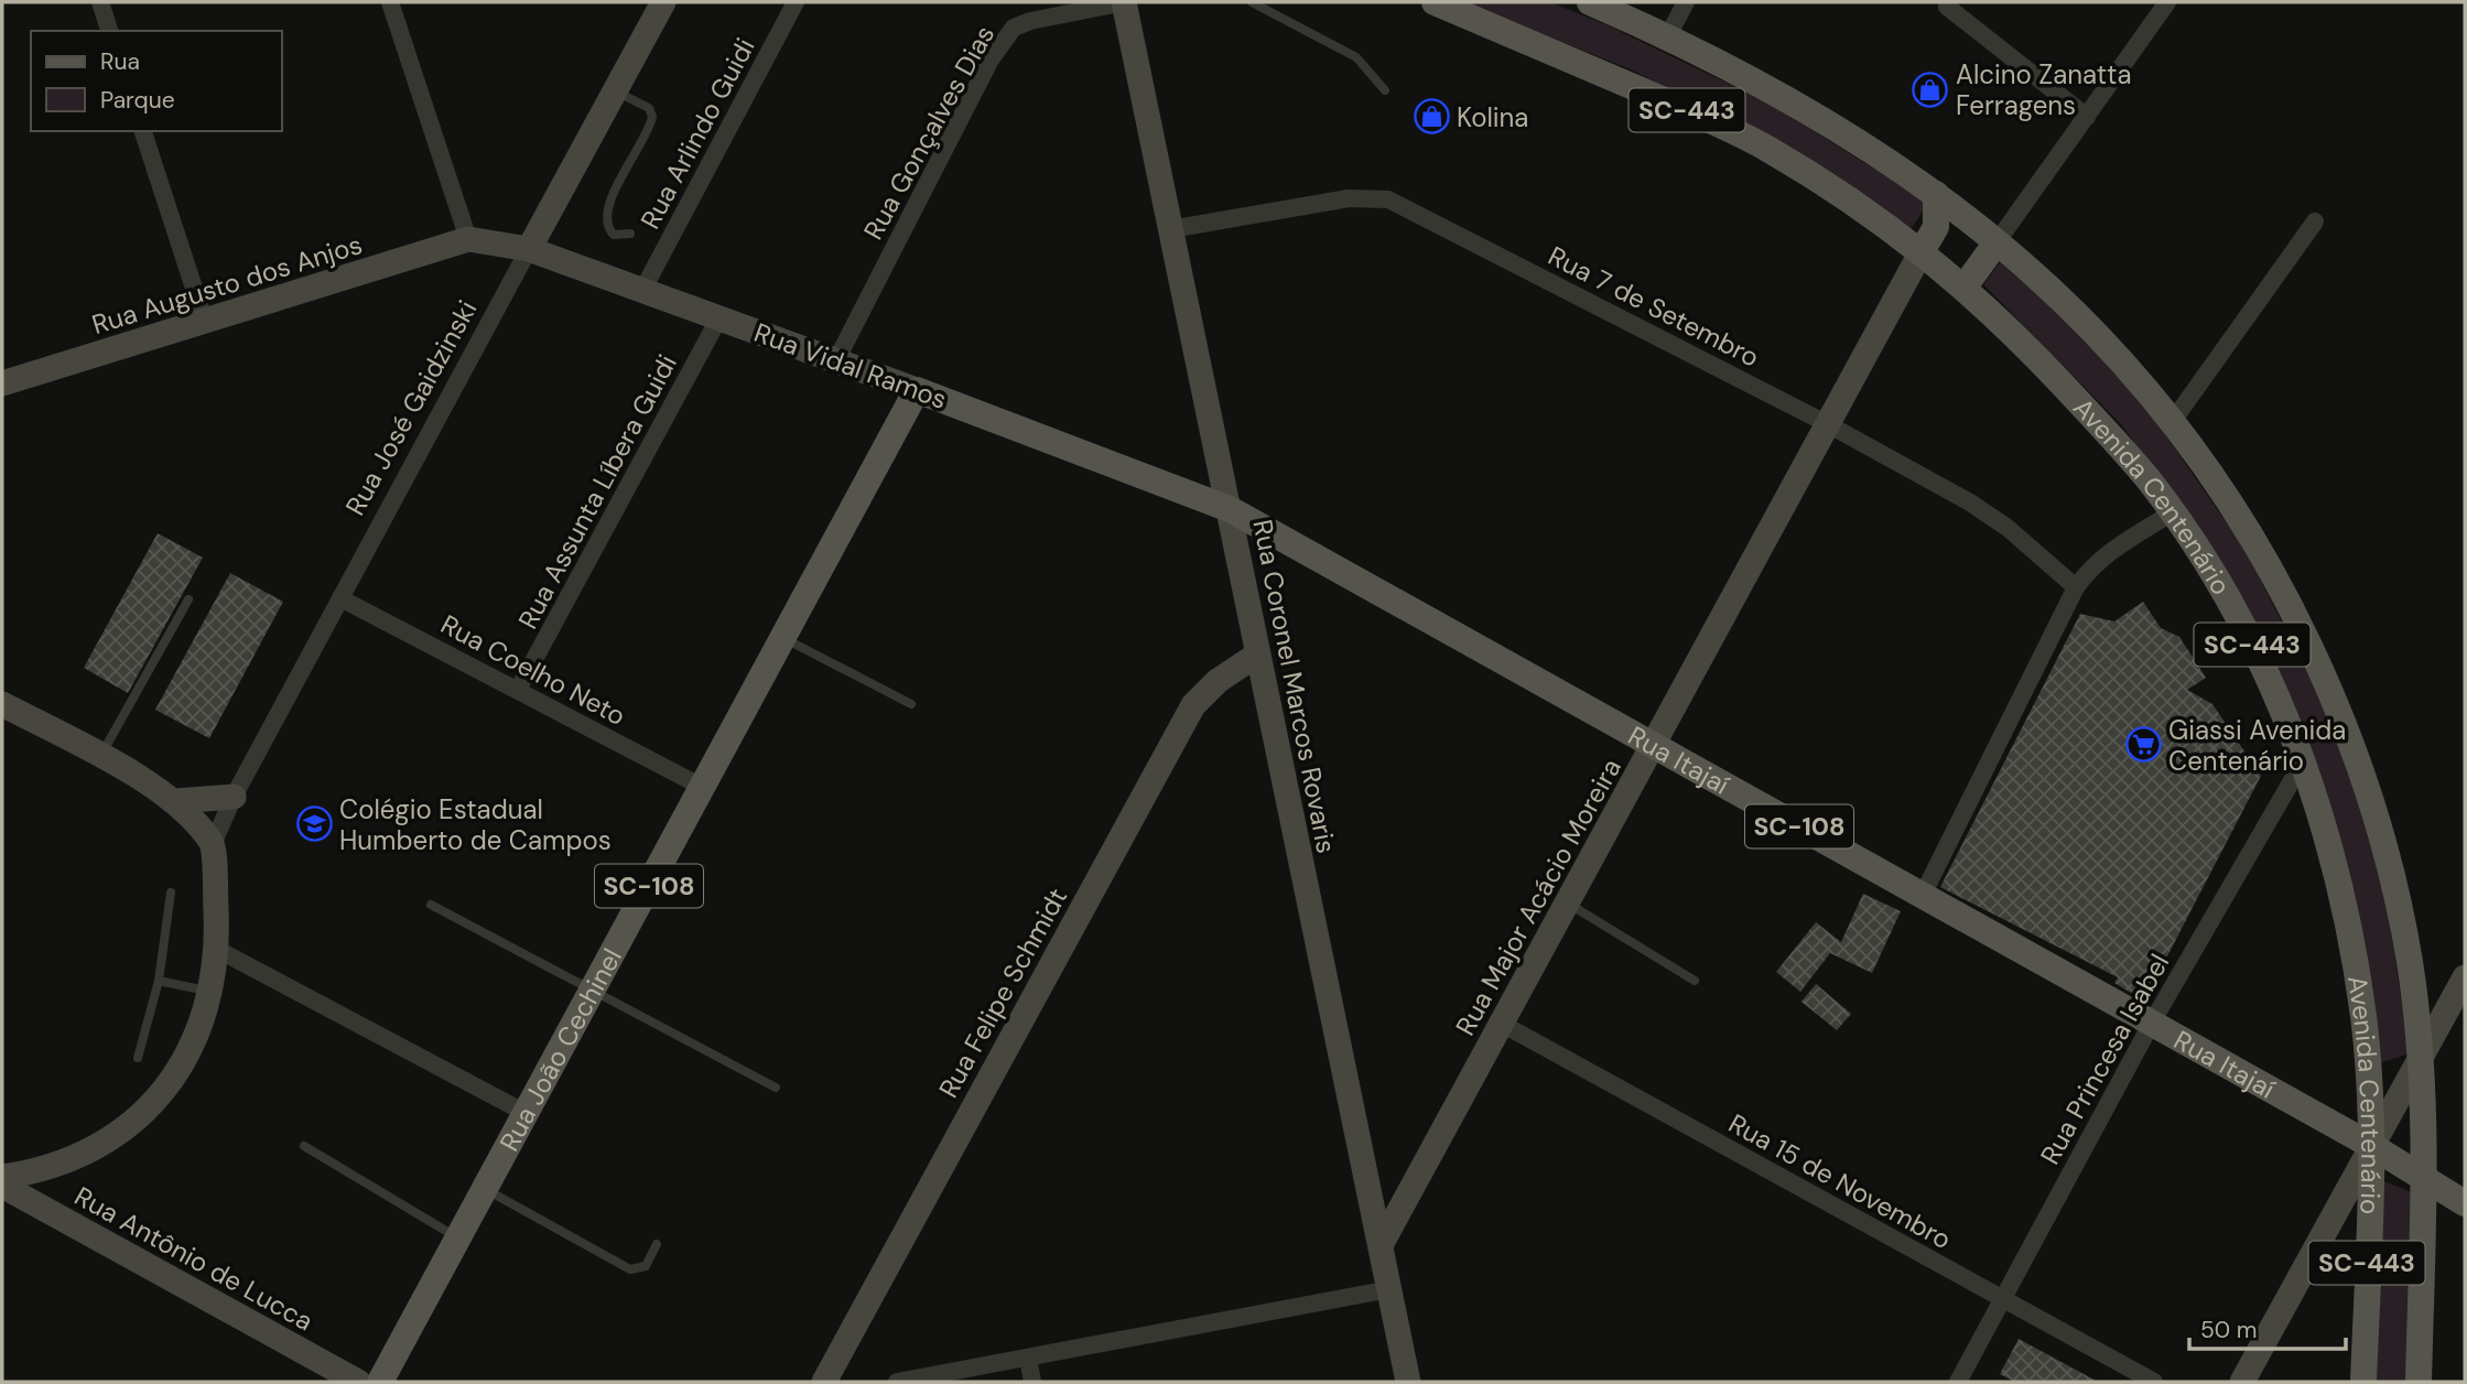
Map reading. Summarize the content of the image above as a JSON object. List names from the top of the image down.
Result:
{
  "streets": {
    "main road": [
      "SC-443",
      "Rua Vidal Ramos",
      "Avenida Centenário",
      "Rua Itajaí",
      "SC-108",
      "Rua João Cechinel"
    ],
    "street": [
      "Rua Gonçalves Dias",
      "Rua Arlindo Guidi",
      "Rua Augusto dos Anjos",
      "Rua 7 de Setembro",
      "Rua José Gaidzinski",
      "Rua Assunta Líbera Guidi",
      "Rua Coelho Neto",
      "Rua Coronel Marcos Rovaris",
      "Rua Major Acácio Moreira",
      "Rua Felipe Schmidt",
      "Rua Princesa Isabel",
      "Rua 15 de Novembro",
      "Rua Antônio de Lucca"
    ]
  },
  "crossings": [
    ["Rua Gonçalves Dias", "Rua Vidal Ramos"],
    ["Rua Gonçalves Dias", "Rua Coronel Marcos Rovaris"],
    ["Rua Arlindo Guidi", "Rua Vidal Ramos"],
    ["Rua Augusto dos Anjos", "Rua Vidal Ramos"],
    ["Rua 7 de Setembro", "Rua Coronel Marcos Rovaris"],
    ["Rua 7 de Setembro", "Rua Major Acácio Moreira"],
    ["Rua Vidal Ramos", "Rua José Gaidzinski"],
    ["Rua Vidal Ramos", "Rua Assunta Líbera Guidi"],
    ["Rua Vidal Ramos", "Rua Coronel Marcos Rovaris"],
    ["Rua Vidal Ramos", "Rua Itajaí"],
    ["Rua Vidal Ramos", "Rua João Cechinel"],
    ["Rua José Gaidzinski", "Rua Coelho Neto"],
    ["Rua Assunta Líbera Guidi", "Rua Coelho Neto"],
    ["Avenida Centenário", "Rua Itajaí"],
    ["Avenida Centenário", "Rua Major Acácio Moreira"],
    ["Avenida Centenário", "Rua Princesa Isabel"],
    ["Rua Coelho Neto", "Rua João Cechinel"],
    ["Rua Coronel Marcos Rovaris", "Rua Itajaí"],
    ["Rua Coronel Marcos Rovaris", "Rua Major Acácio Moreira"],
    ["Rua Coronel Marcos Rovaris", "Rua Felipe Schmidt"],
    ["Rua Itajaí", "Rua Major Acácio Moreira"],
    ["Rua Itajaí", "Rua Princesa Isabel"],
    ["Rua Major Acácio Moreira", "Rua 15 de Novembro"],
    ["Rua Princesa Isabel", "Rua 15 de Novembro"]
  ],
  "places": {
    "shop": ["Alcino Zanatta Ferragens", "Kolina"],
    "supermarket": ["Giassi Avenida Centenário"],
    "school or university": ["Colégio Estadual Humberto de Campos"]
  },
  "legend": ["Rua", "Parque"],
  "scale_bar": "50 m"
}
